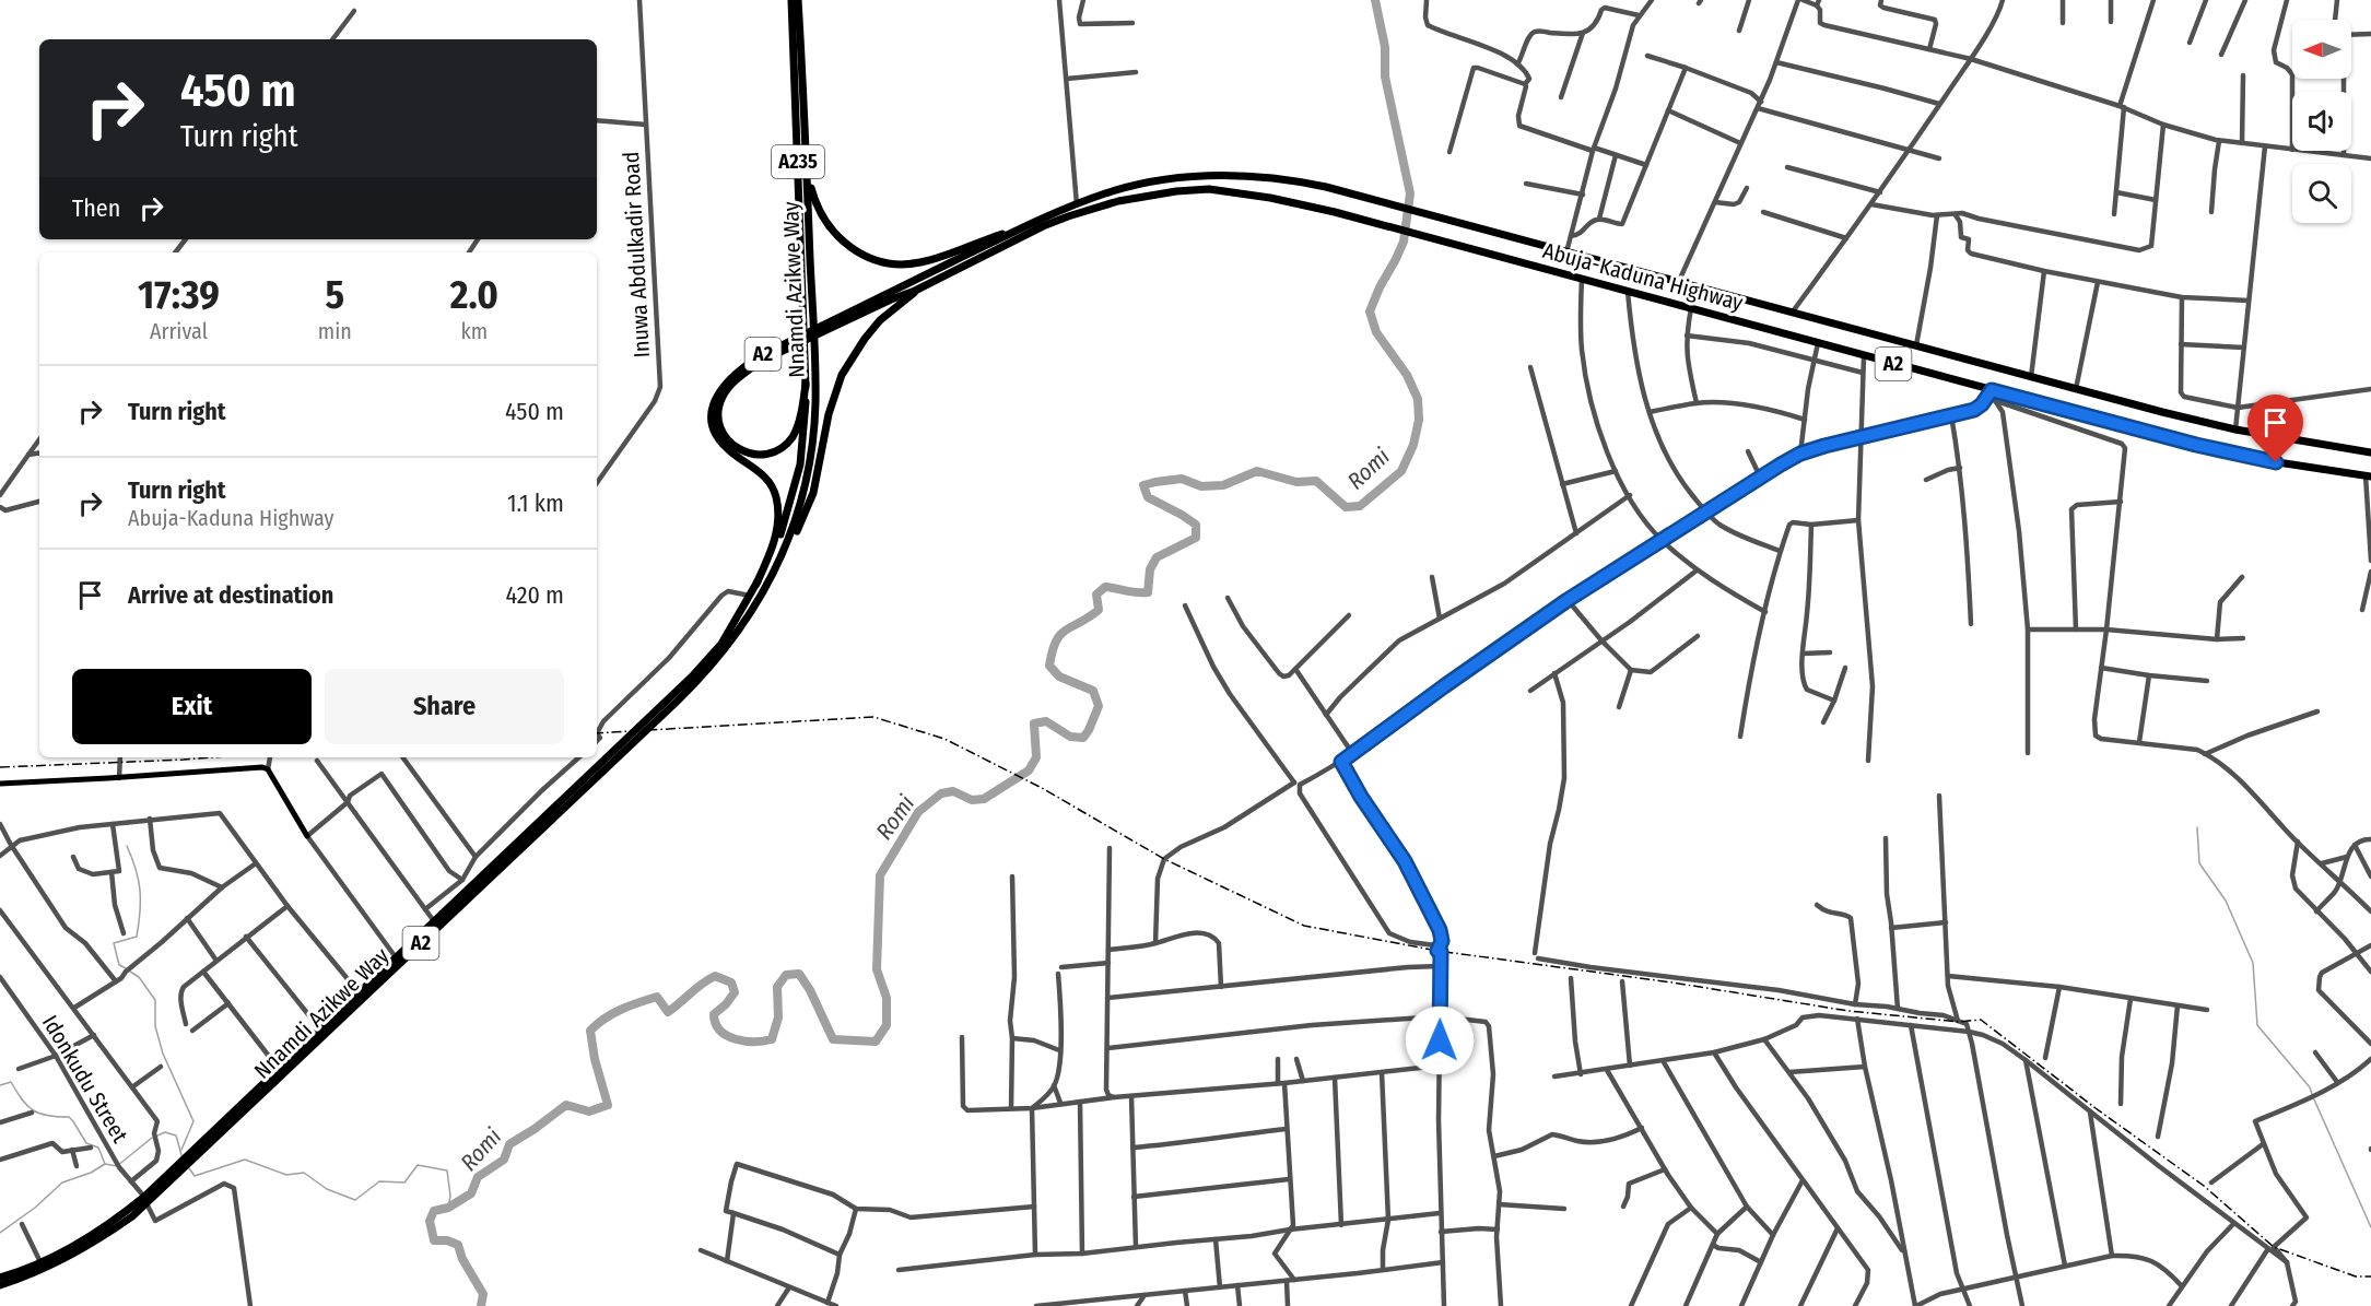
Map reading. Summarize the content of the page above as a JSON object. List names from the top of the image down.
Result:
{
  "streets": {
    "highway": [
      "A235",
      "Abuja-Kaduna Highway",
      "Nnamdi Azikwe Way",
      "A2"
    ],
    "street": ["Inuwa Abdulkadir Road", "Idonkudu Street"]
  },
  "crossings": [
    ["Abuja-Kaduna Highway", "A2"],
    ["Nnamdi Azikwe Way", "A2"],
    ["Nnamdi Azikwe Way", "Idonkudu Street"]
  ],
  "water": ["Romi"],
  "north": "left",
  "page": {
    "turn": ["450 m", "Turn right"],
    "then": "Then",
    "eta": [
      "17:39",
      "Arrival",
      "5",
      "min",
      "2.0",
      "km"
    ],
    "list": [
      {
        "name": "Turn right",
        "value": "450 m"
      },
      {
        "name": "Turn right",
        "note": "Abuja-Kaduna Highway",
        "value": "1.1 km"
      },
      {
        "name": "Arrive at destination",
        "value": "420 m"
      }
    ],
    "buttons": ["Exit", "Share"]
  }
}
